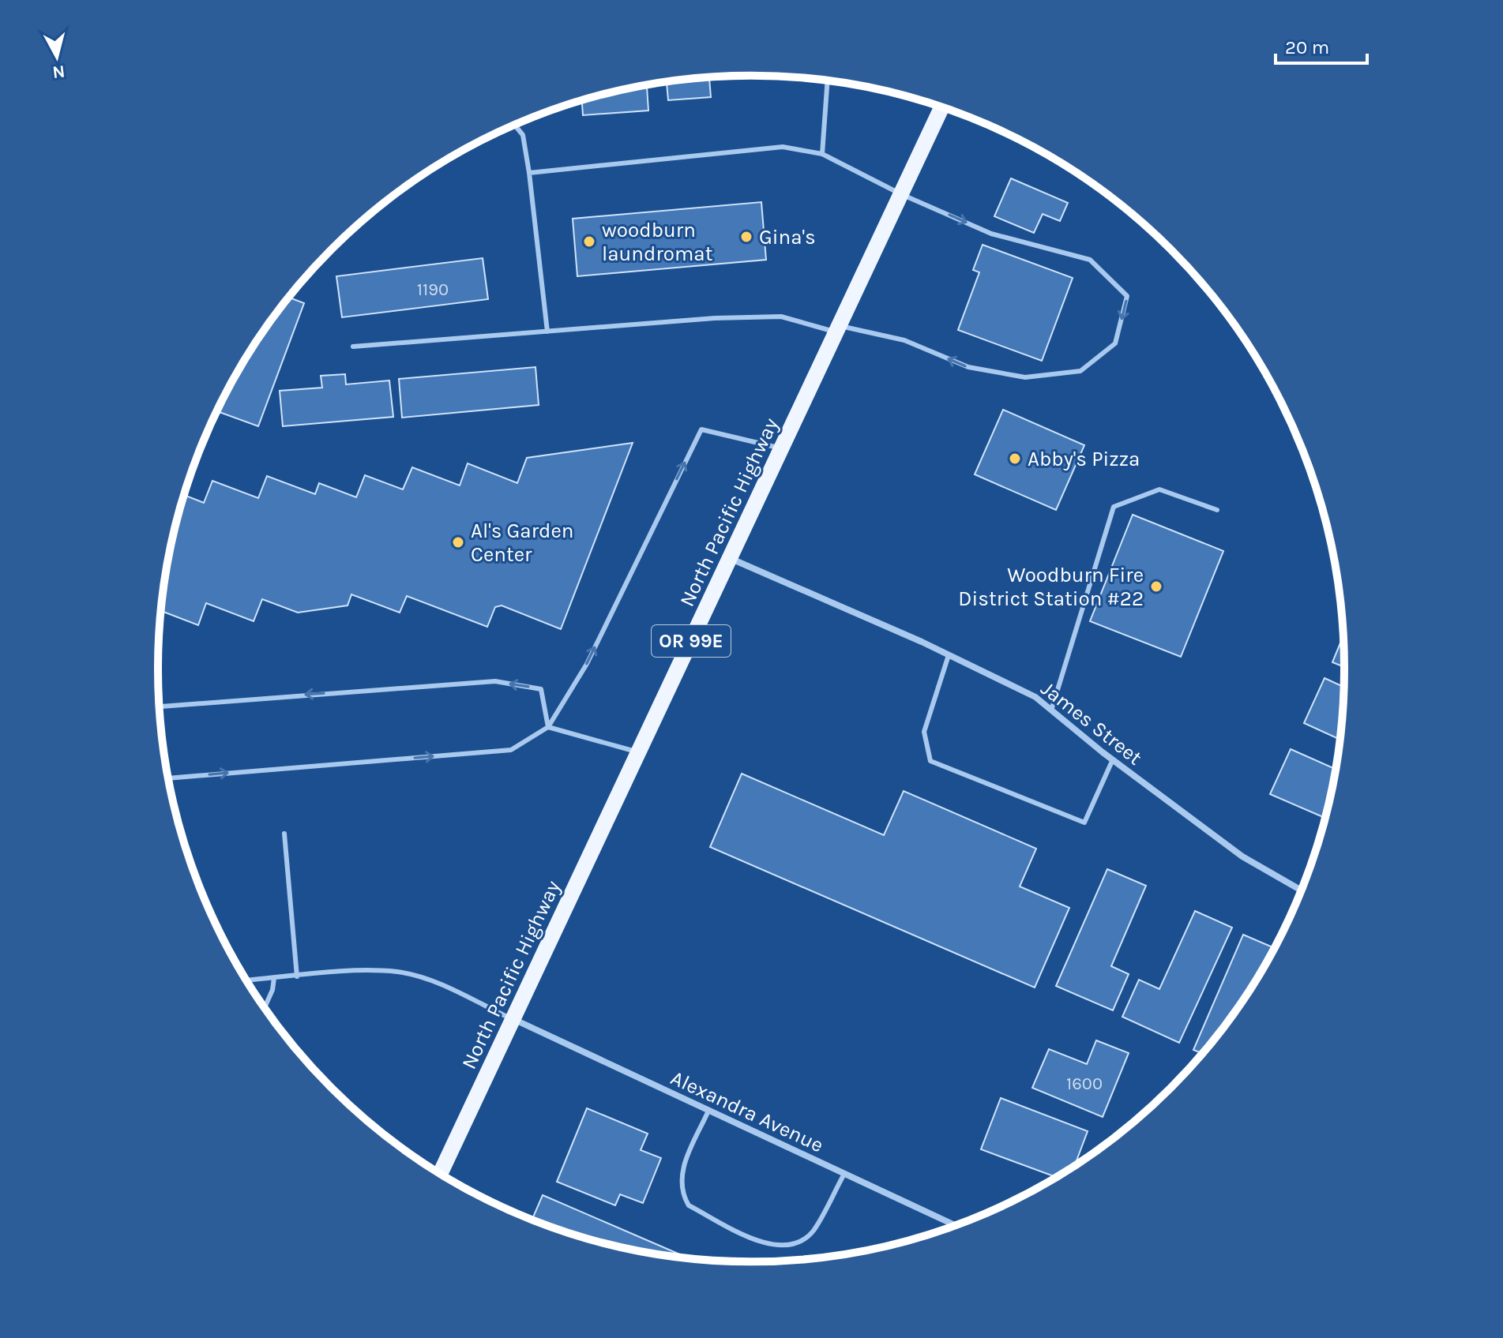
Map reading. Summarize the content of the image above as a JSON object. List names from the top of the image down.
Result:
{
  "streets": {
    "main road": ["North Pacific Highway", "OR 99E"],
    "street": ["James Street", "Alexandra Avenue"]
  },
  "crossings": [
    ["North Pacific Highway", "James Street"],
    ["North Pacific Highway", "Alexandra Avenue"]
  ],
  "places": [
    "Gina's",
    "woodburn laundromat",
    "Abby's Pizza",
    "Al's Garden Center",
    "Woodburn Fire District Station #22"
  ],
  "house_numbers": ["1190", "1600"],
  "scale_bar": "20 m",
  "north": "bottom"
}
